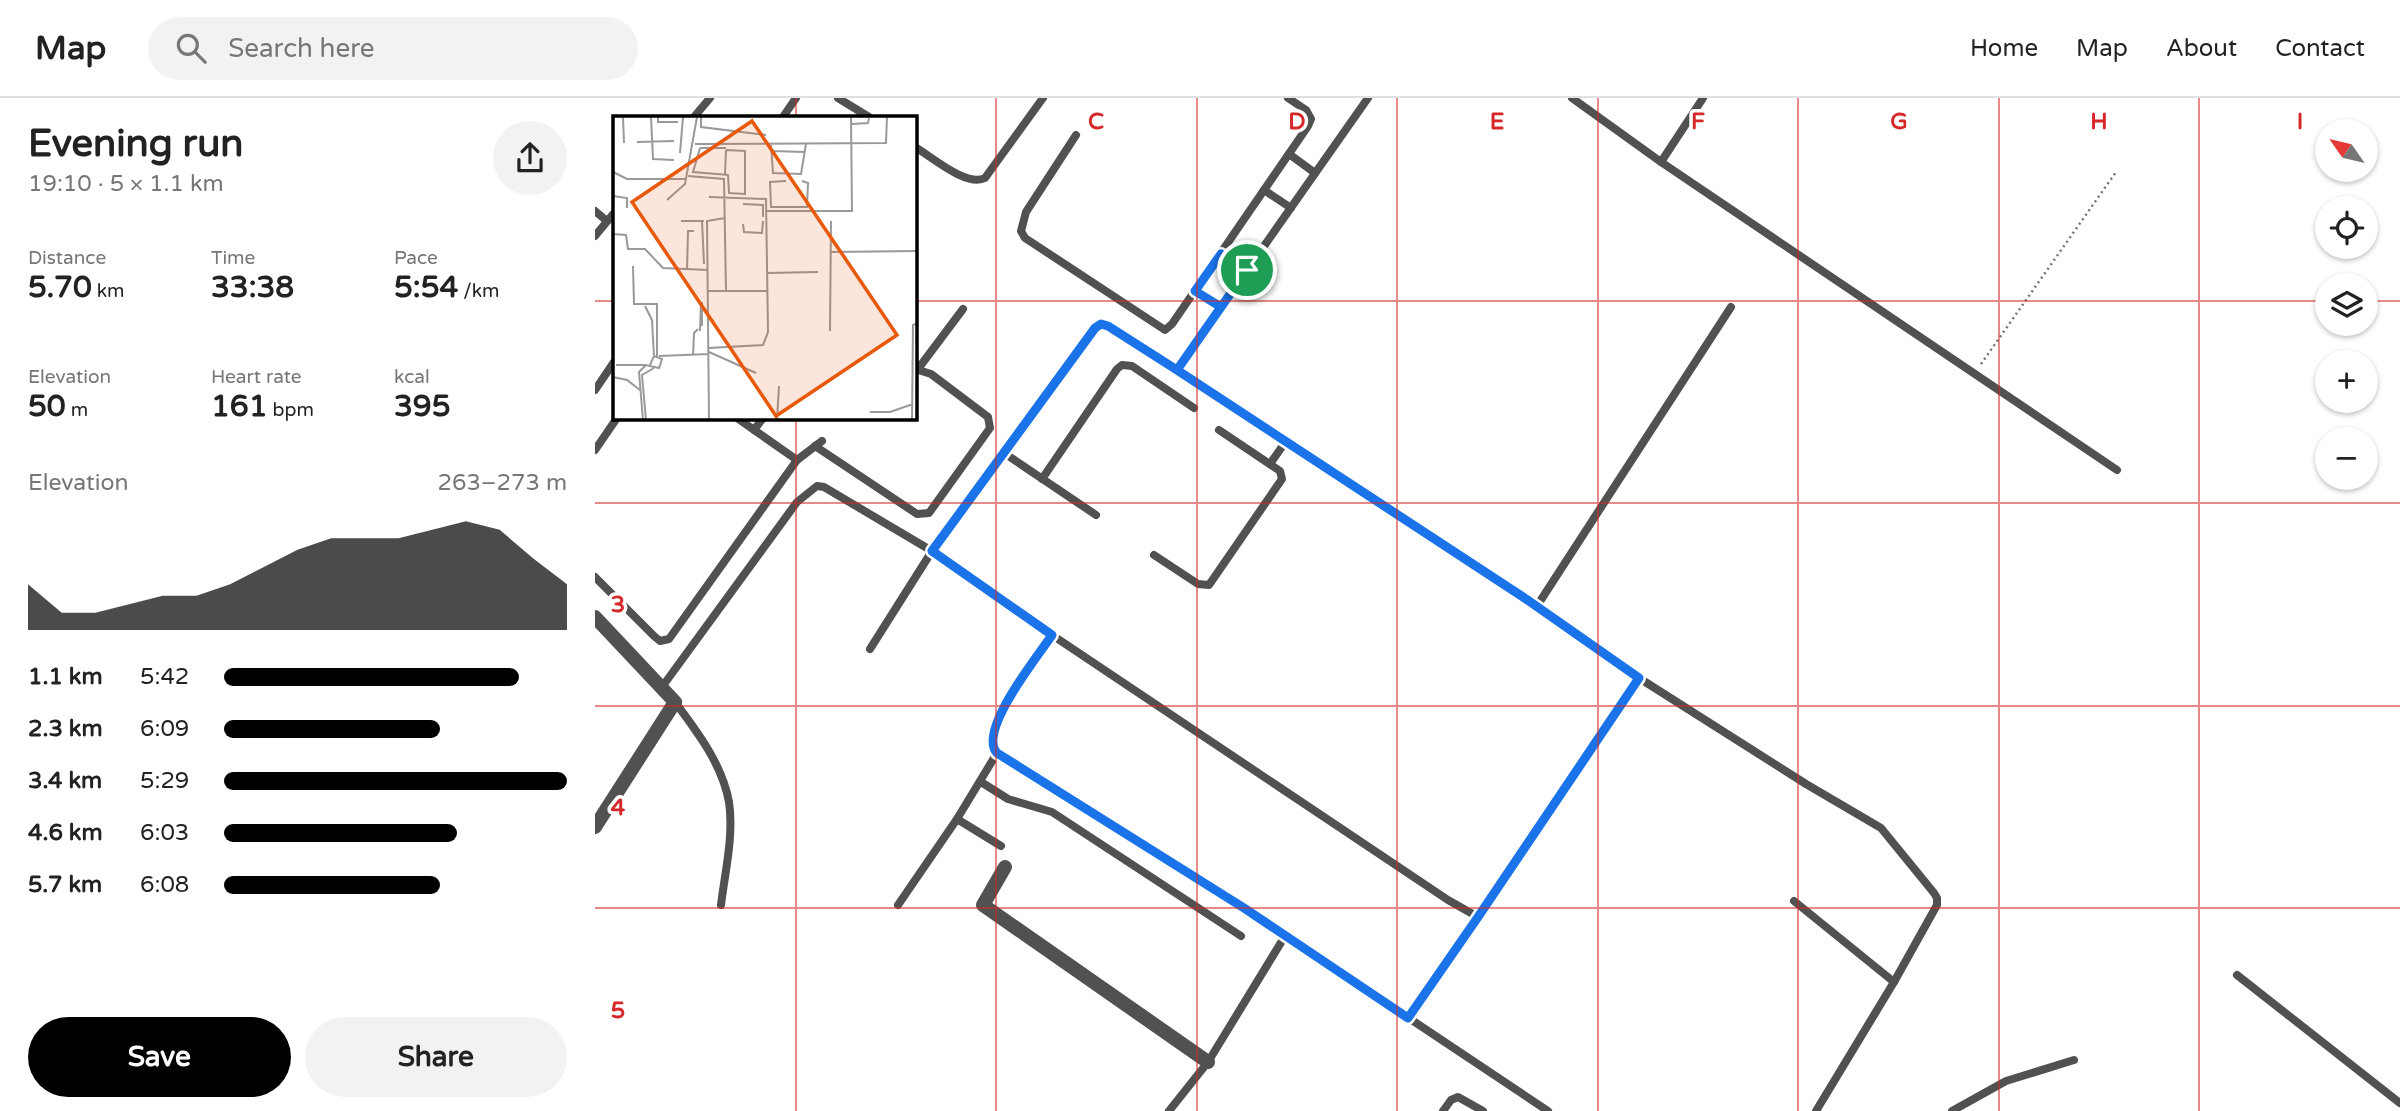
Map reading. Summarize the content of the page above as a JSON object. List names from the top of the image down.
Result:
{
  "north": "top left",
  "page": {
    "header": "Map",
    "search": "Search here",
    "nav": [
      "Home",
      "Map",
      "About",
      "Contact"
    ],
    "heading": ["Evening run", "19:10 · 5 × 1.1 km"],
    "map_buttons": ["+", "−"],
    "stats": [
      ["Distance", "5.70 km"],
      ["Time", "33:38"],
      ["Pace", "5:54 /km"],
      ["Elevation", "50 m"],
      ["Heart rate", "161 bpm"],
      ["kcal", "395"]
    ],
    "chart": ["Elevation", "263–273 m"],
    "list": [
      {
        "name": "1.1 km",
        "note": "5:42"
      },
      {
        "name": "2.3 km",
        "note": "6:09"
      },
      {
        "name": "3.4 km",
        "note": "5:29"
      },
      {
        "name": "4.6 km",
        "note": "6:03"
      },
      {
        "name": "5.7 km",
        "note": "6:08"
      }
    ],
    "buttons": ["Save", "Share"]
  },
  "grid": {
    "columns": [
      "C",
      "D",
      "E",
      "F",
      "G",
      "H",
      "I"
    ],
    "rows": ["3", "4", "5"]
  }
}
